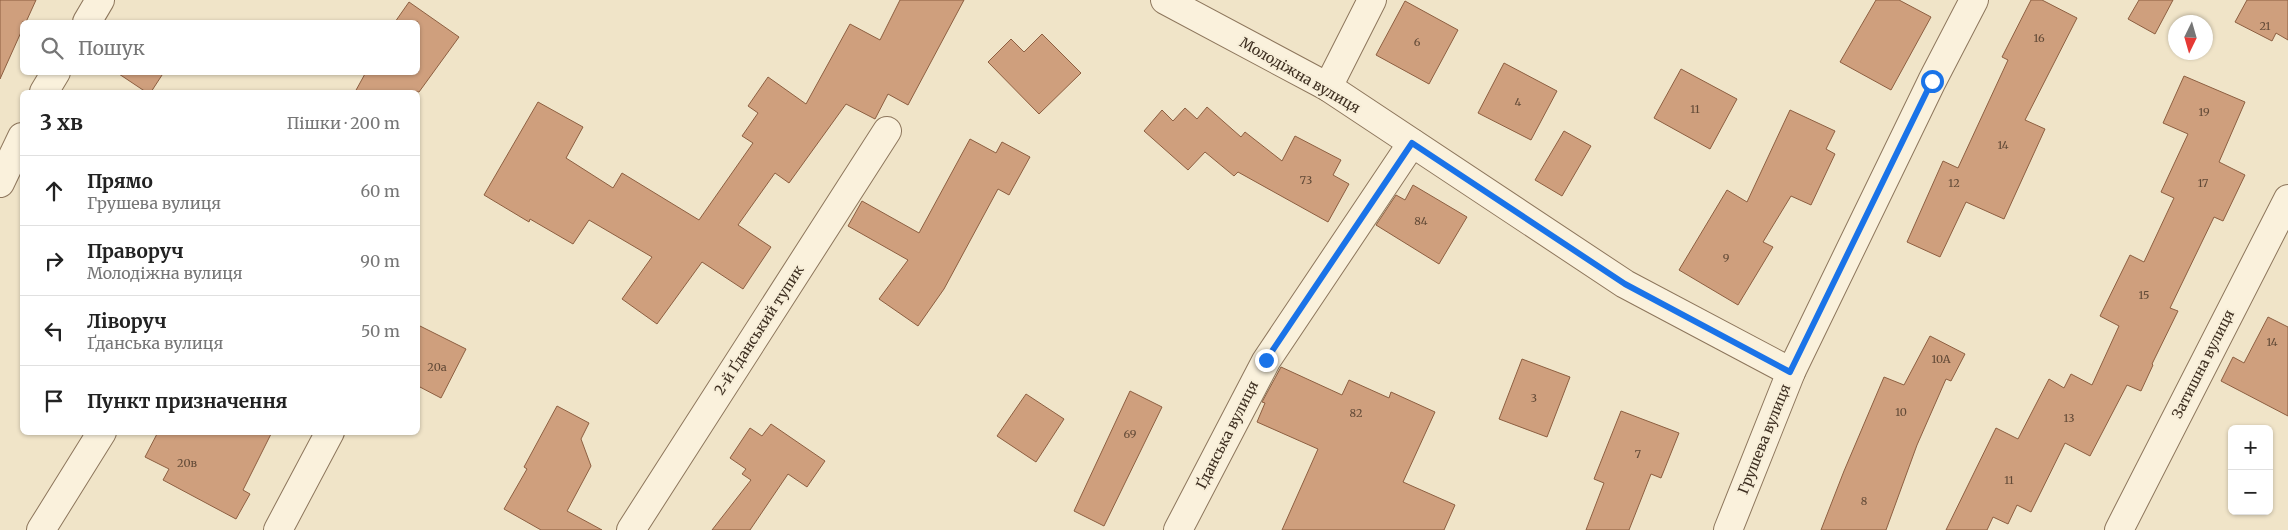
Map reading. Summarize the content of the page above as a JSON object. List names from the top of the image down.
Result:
{
  "streets": {
    "street": [
      "Молодіжна вулиця",
      "2-й Ґданський тупик",
      "Затишна вулиця",
      "Ґданська вулиця",
      "Грушева вулиця"
    ]
  },
  "crossings": [
    ["Молодіжна вулиця", "Ґданська вулиця"],
    ["Молодіжна вулиця", "Грушева вулиця"]
  ],
  "house_numbers": [
    "21",
    "16",
    "6",
    "4",
    "11",
    "19",
    "14",
    "73",
    "12",
    "17",
    "84",
    "9",
    "15",
    "14",
    "10А",
    "20а",
    "3",
    "10",
    "82",
    "13",
    "69",
    "7",
    "20в",
    "11",
    "8"
  ],
  "north": "bottom",
  "page": {
    "search": "Пошук",
    "heading": ["3 хв", "Пішки · 200 m"],
    "list": [
      ["Прямо", "Грушева вулиця", "60 m"],
      ["Праворуч", "Молодіжна вулиця", "90 m"],
      ["Ліворуч", "Ґданська вулиця", "50 m"],
      "Пункт призначення"
    ],
    "map_buttons": ["+", "−"]
  }
}
